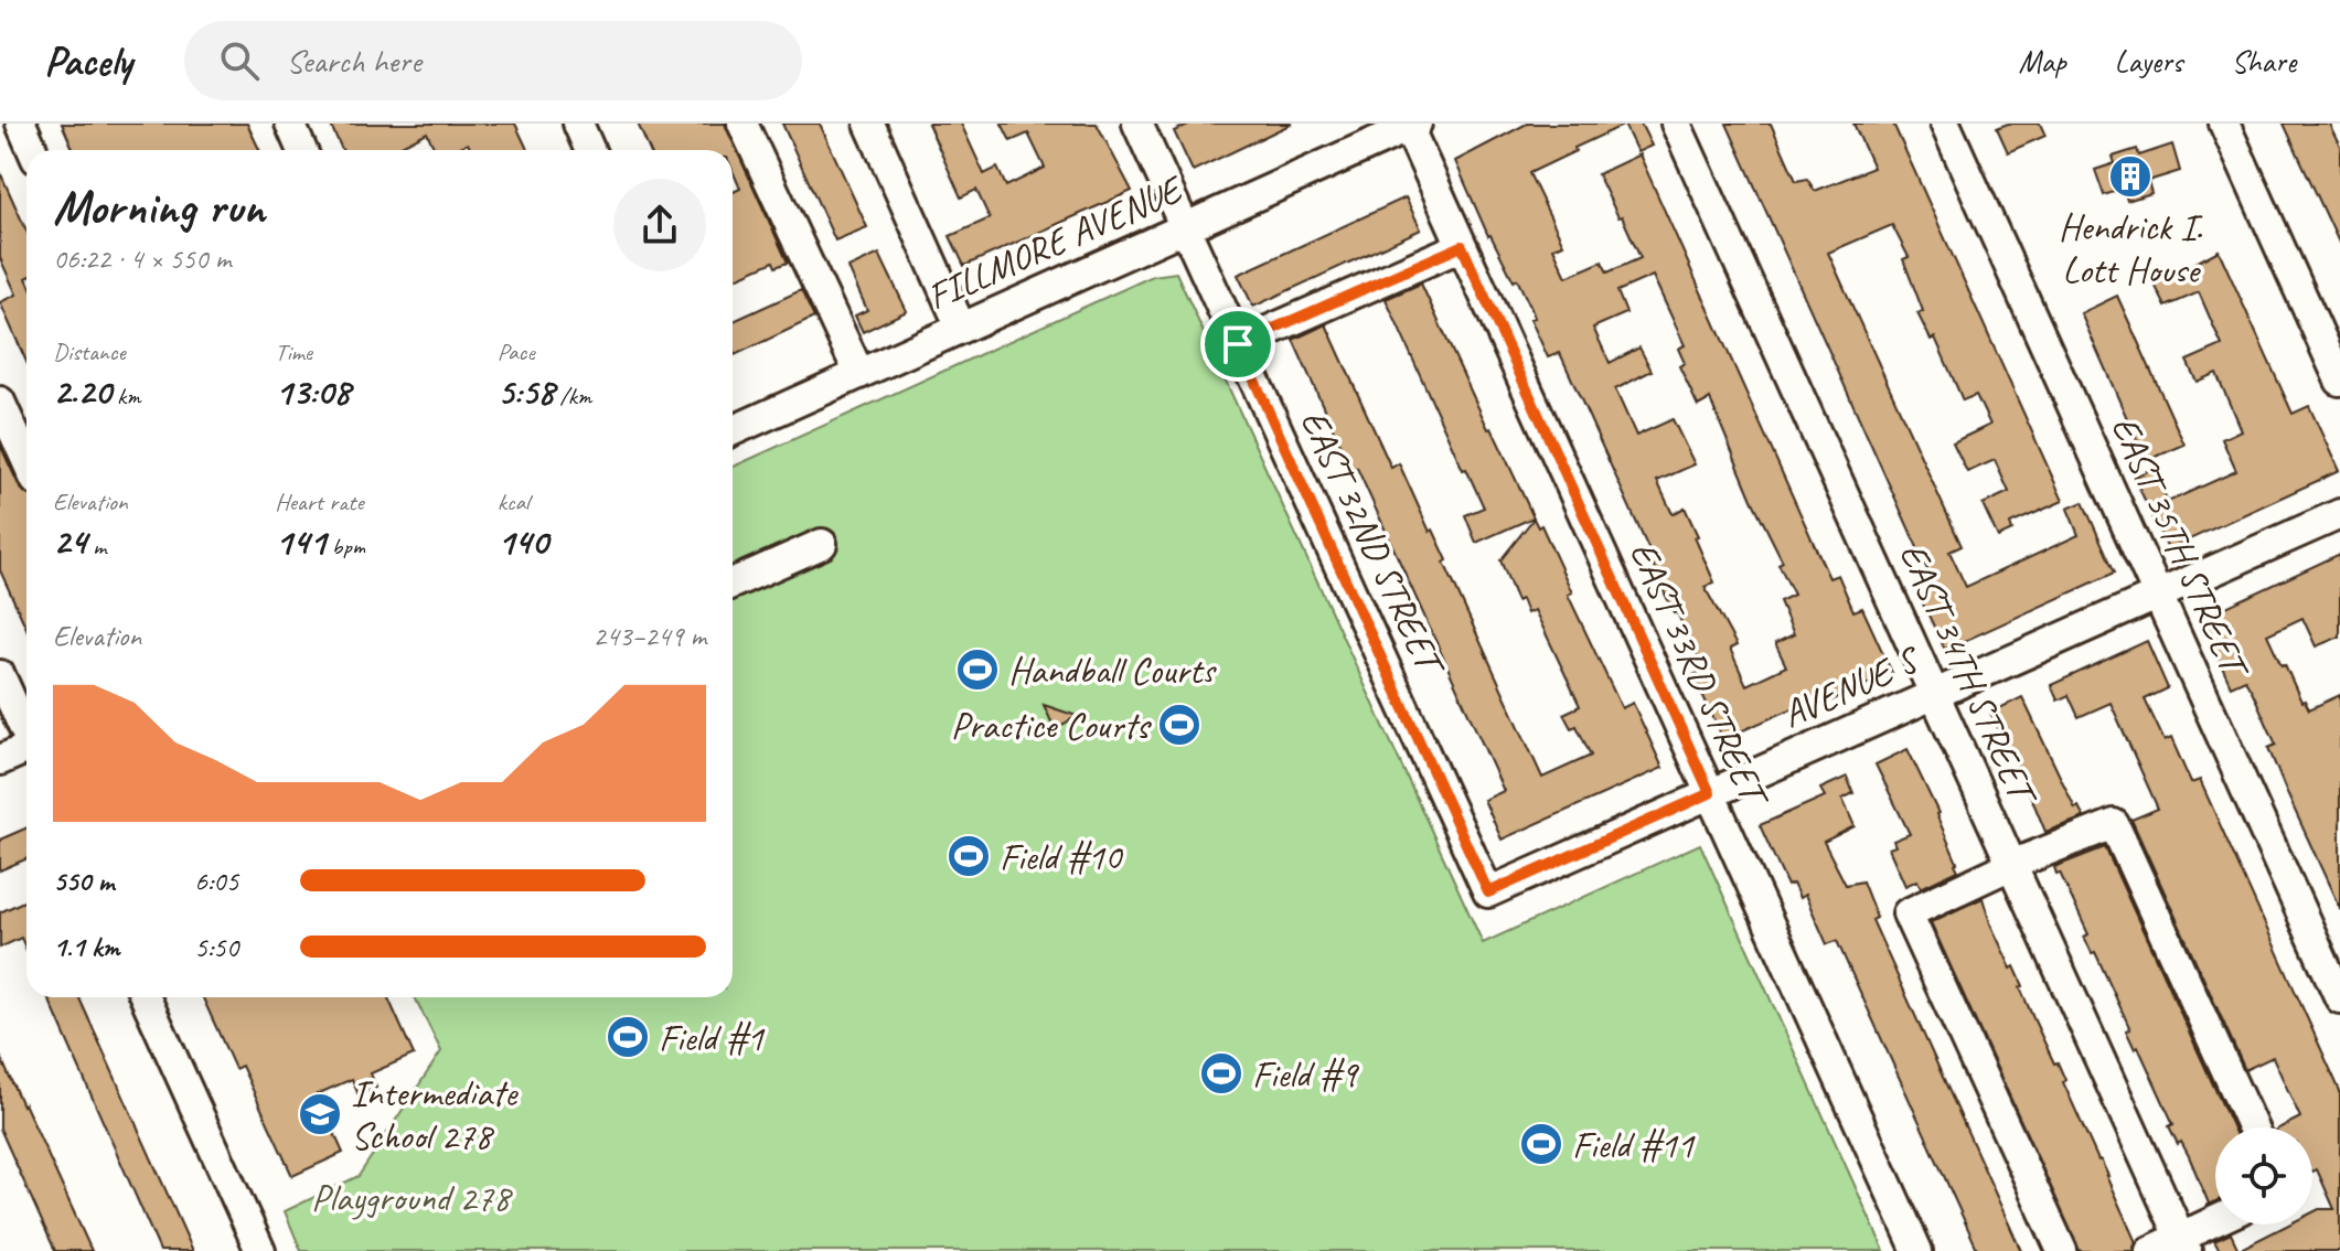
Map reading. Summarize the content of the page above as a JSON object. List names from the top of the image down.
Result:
{
  "streets": {
    "street": [
      "FILLMORE AVENUE",
      "EAST 32ND STREET",
      "EAST 35TH STREET",
      "EAST 33RD STREET",
      "EAST 34TH STREET",
      "AVENUE S"
    ]
  },
  "crossings": [
    ["FILLMORE AVENUE", "EAST 32ND STREET"],
    ["FILLMORE AVENUE", "EAST 33RD STREET"],
    ["EAST 32ND STREET", "AVENUE S"],
    ["EAST 35TH STREET", "AVENUE S"],
    ["EAST 33RD STREET", "AVENUE S"],
    ["EAST 34TH STREET", "AVENUE S"]
  ],
  "parks": ["Playground 278"],
  "places": {
    "building": ["Hendrick I. Lott House"],
    "sports": [
      "Handball Courts",
      "Practice Courts",
      "Field #10",
      "Field #1",
      "Field #9",
      "Field #11"
    ],
    "school or university": ["Intermediate School 278"]
  },
  "page": {
    "header": "Pacely",
    "search": "Search here",
    "nav": ["Map", "Layers", "Share"],
    "heading": ["Morning run", "06:22 · 4 × 550 m"],
    "stats": [
      ["Distance", "2.20 km"],
      ["Time", "13:08"],
      ["Pace", "5:58 /km"],
      ["Elevation", "24 m"],
      ["Heart rate", "141 bpm"],
      ["kcal", "140"]
    ],
    "chart": ["Elevation", "243–249 m"],
    "list": [
      {
        "name": "550 m",
        "note": "6:05"
      },
      {
        "name": "1.1 km",
        "note": "5:50"
      }
    ]
  }
}
